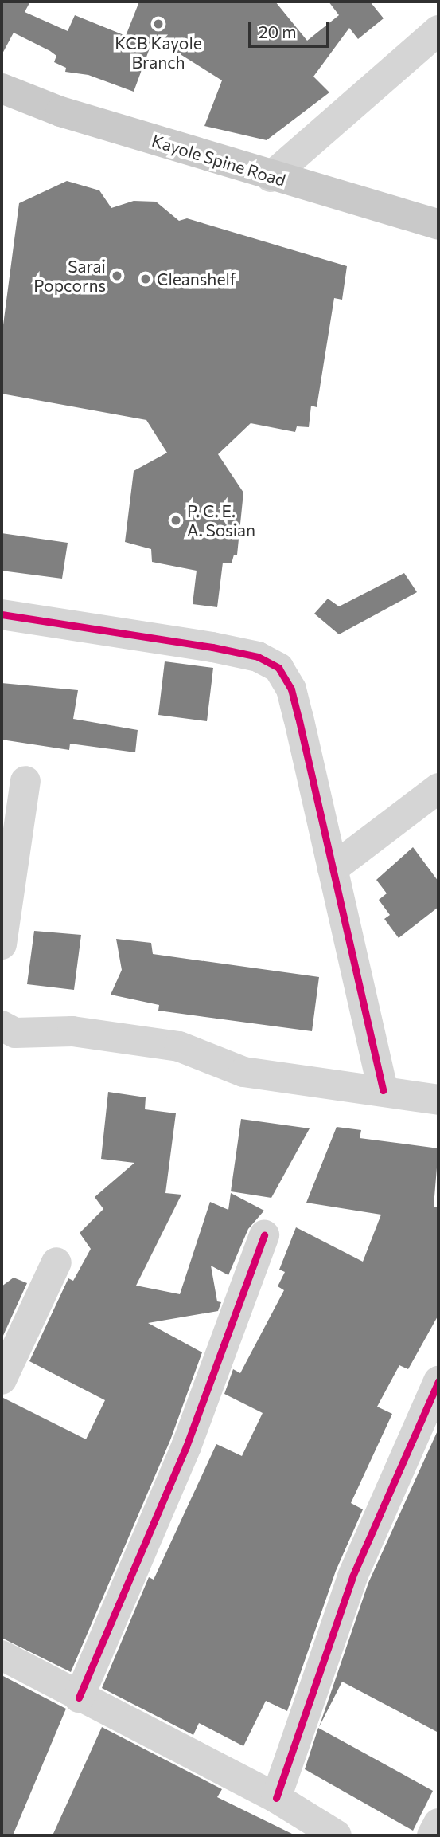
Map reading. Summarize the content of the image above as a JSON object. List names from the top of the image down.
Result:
{
  "streets": {
    "main road": ["Kayole Spine Road"]
  },
  "places": [
    "KCB Kayole Branch",
    "Sarai Popcorns",
    "Cleanshelf",
    "P. C. E. A. Sosian"
  ],
  "scale_bar": "20 m"
}
